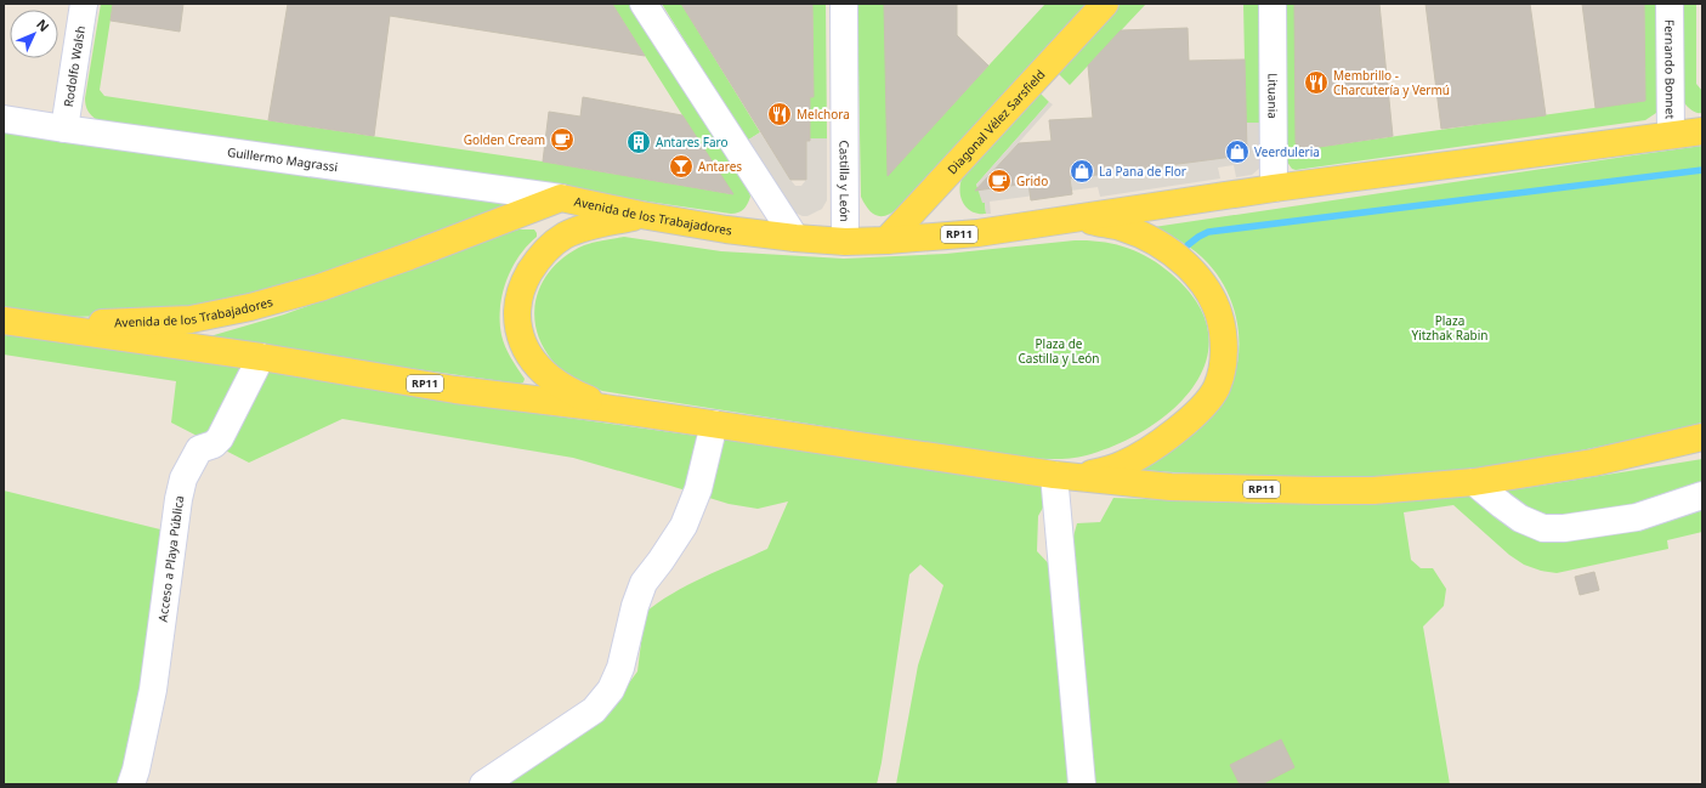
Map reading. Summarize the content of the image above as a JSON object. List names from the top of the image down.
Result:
{
  "streets": {
    "main road": ["Diagonal Vélez Sarsfield", "Avenida de los Trabajadores", "RP11"],
    "street": [
      "Rodolfo Walsh",
      "Fernando Bonnet",
      "Lituania",
      "Guillermo Magrassi",
      "Castilla y León",
      "Acceso a Playa Pública"
    ]
  },
  "crossings": [
    ["Rodolfo Walsh", "Guillermo Magrassi"],
    ["Fernando Bonnet", "RP11"],
    ["Lituania", "RP11"],
    ["Diagonal Vélez Sarsfield", "Avenida de los Trabajadores"],
    ["Guillermo Magrassi", "Avenida de los Trabajadores"],
    ["Castilla y León", "Avenida de los Trabajadores"],
    ["Avenida de los Trabajadores", "RP11"],
    ["Avenida de los Trabajadores", "Acceso a Playa Pública"]
  ],
  "parks": ["Plaza Yitzhak Rabin", "Plaza de Castilla y León"],
  "places": {
    "restaurant": ["Membrillo - Charcutería y Vermú", "Melchora"],
    "cafe": ["Golden Cream", "Grido"],
    "building": ["Antares Faro"],
    "shop": ["Veerduleria", "La Pana de Flor"],
    "bar": ["Antares"]
  },
  "north": "top right"
}
